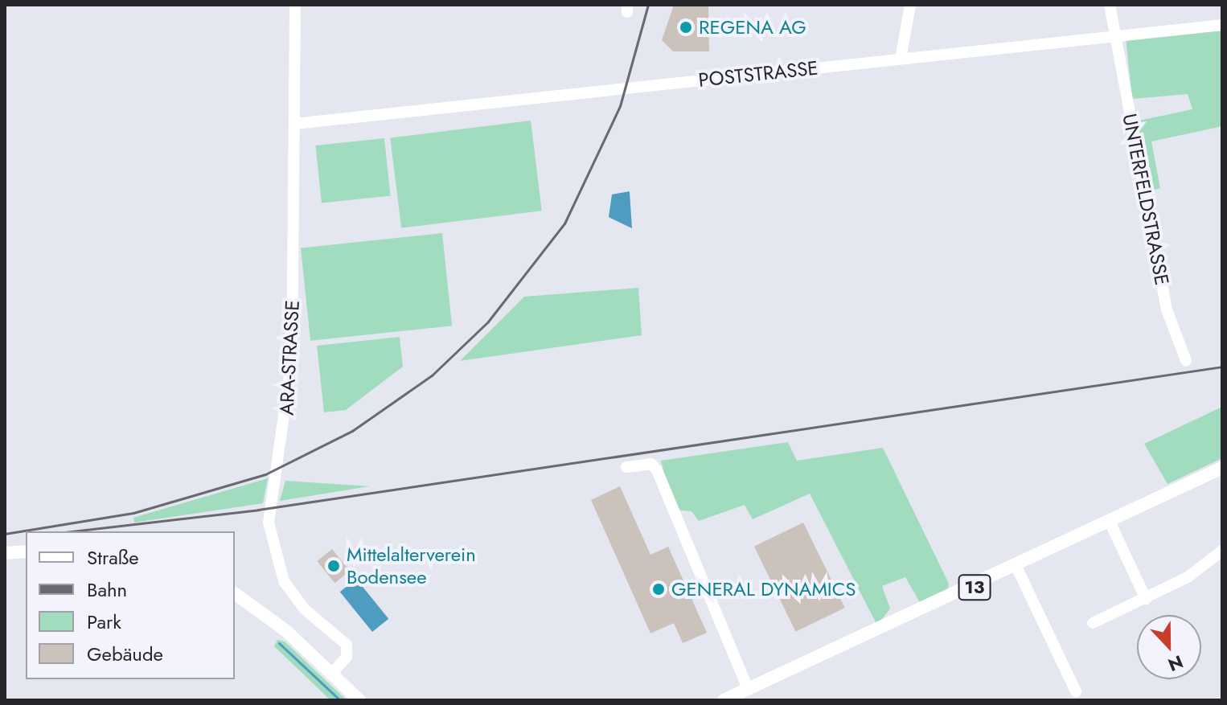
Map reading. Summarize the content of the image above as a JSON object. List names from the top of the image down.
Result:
{
  "streets": {
    "main road": ["13"],
    "street": ["POSTSTRASSE", "UNTERFELDSTRASSE", "ARA-STRASSE"]
  },
  "crossings": [
    ["POSTSTRASSE", "UNTERFELDSTRASSE"],
    ["POSTSTRASSE", "ARA-STRASSE"]
  ],
  "places": ["REGENA AG", "Mittelalterverein Bodensee", "GENERAL DYNAMICS"],
  "legend": [
    "Straße",
    "Bahn",
    "Park",
    "Gebäude"
  ],
  "north": "bottom"
}
